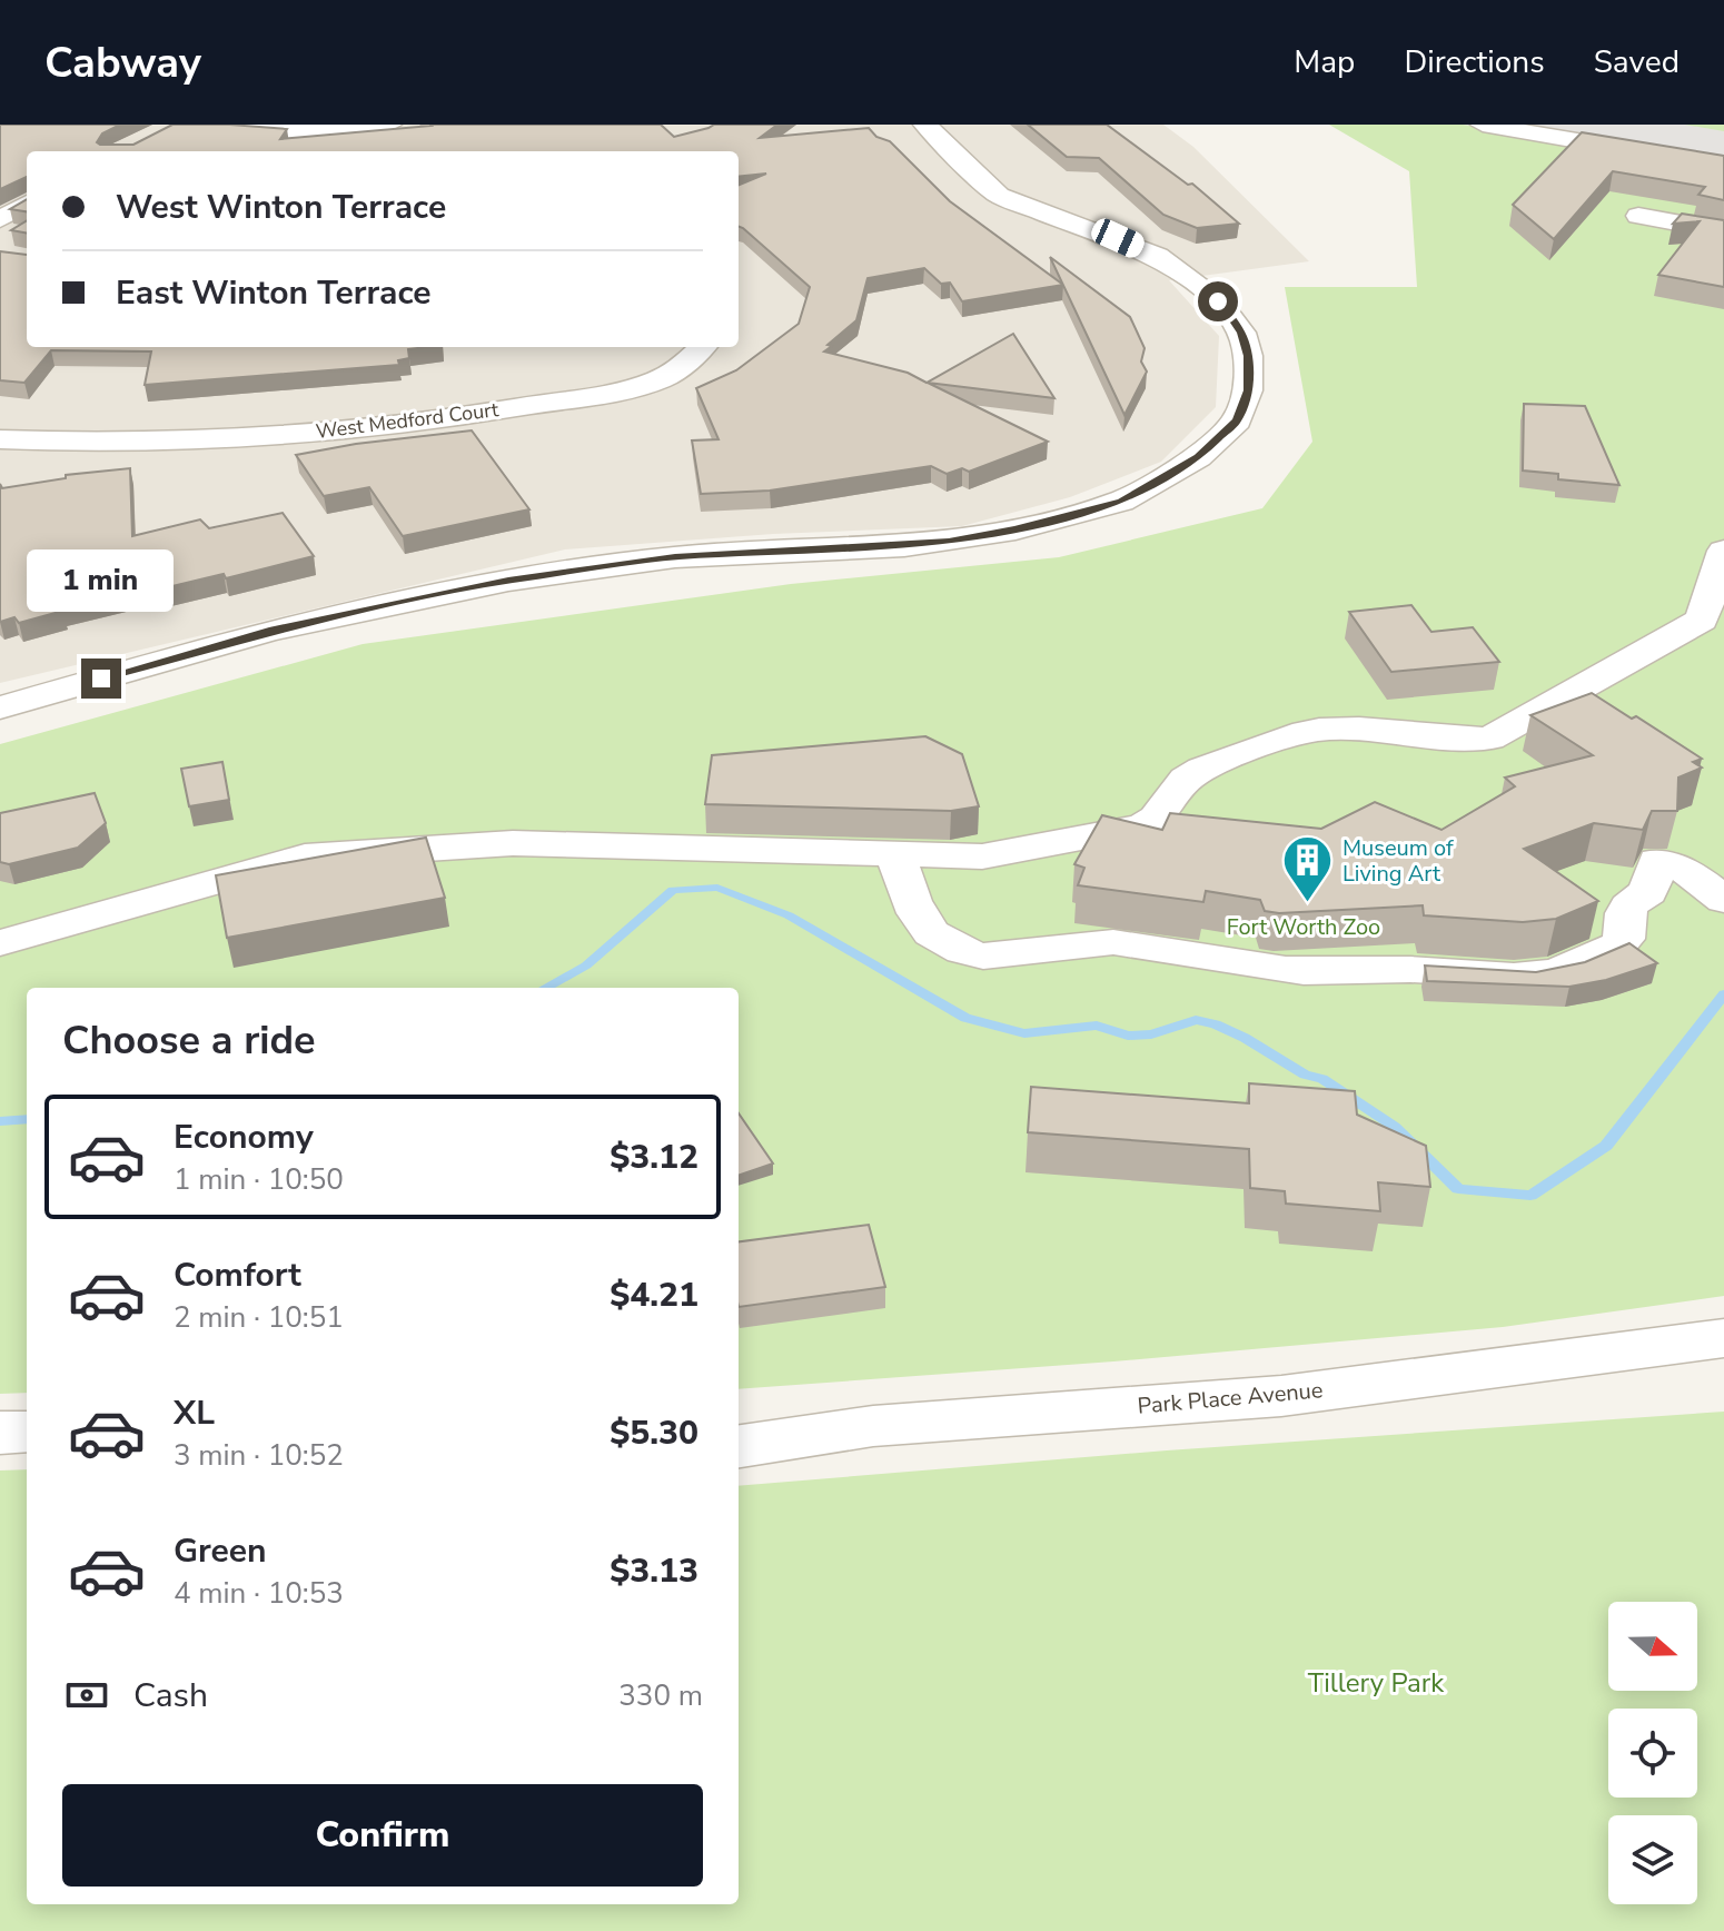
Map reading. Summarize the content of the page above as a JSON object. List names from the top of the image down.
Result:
{
  "streets": {
    "street": ["West Medford Court", "Park Place Avenue"]
  },
  "parks": ["Fort Worth Zoo", "Tillery Park"],
  "places": {
    "building": ["Museum of Living Art"]
  },
  "north": "right",
  "page": {
    "header": "Cabway",
    "nav": ["Map", "Directions", "Saved"],
    "banner": ["West Winton Terrace", "East Winton Terrace"],
    "bubble": "1 min",
    "heading": "Choose a ride",
    "list": [
      {
        "name": "Economy",
        "note": "1 min · 10:50",
        "value": "$3.12"
      },
      {
        "name": "Comfort",
        "note": "2 min · 10:51",
        "value": "$4.21"
      },
      {
        "name": "XL",
        "note": "3 min · 10:52",
        "value": "$5.30"
      },
      {
        "name": "Green",
        "note": "4 min · 10:53",
        "value": "$3.13"
      }
    ],
    "pay": ["Cash", "330 m"],
    "buttons": "Confirm"
  }
}
